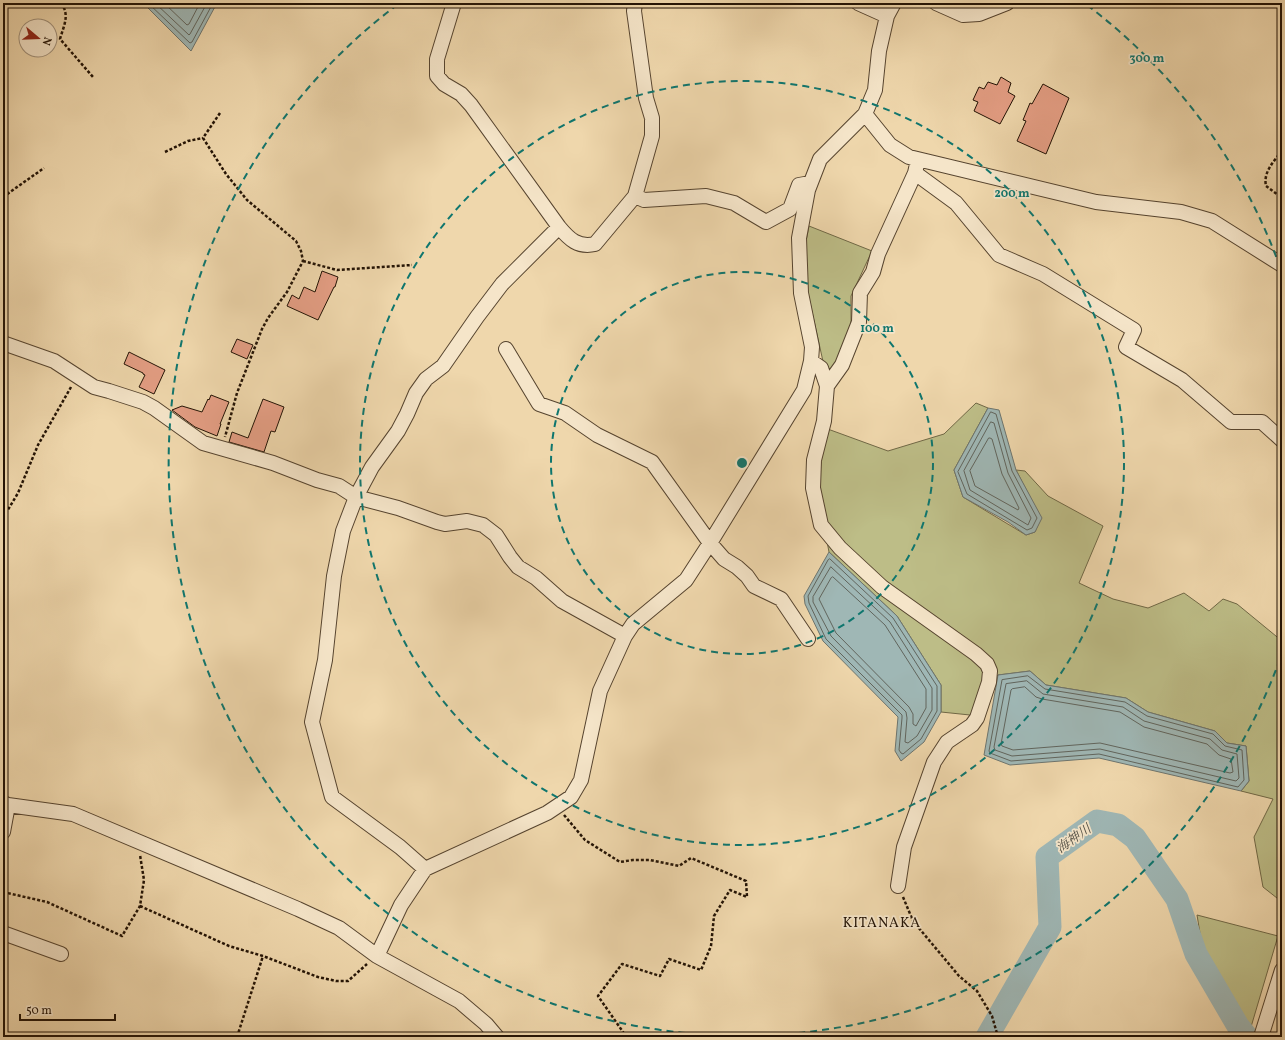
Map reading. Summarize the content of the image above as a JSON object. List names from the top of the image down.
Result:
{
  "districts": ["KITANAKA"],
  "water": ["海神川"],
  "scale_bar": "50 m",
  "north": "right",
  "rings": ["300 m", "200 m", "100 m"]
}
